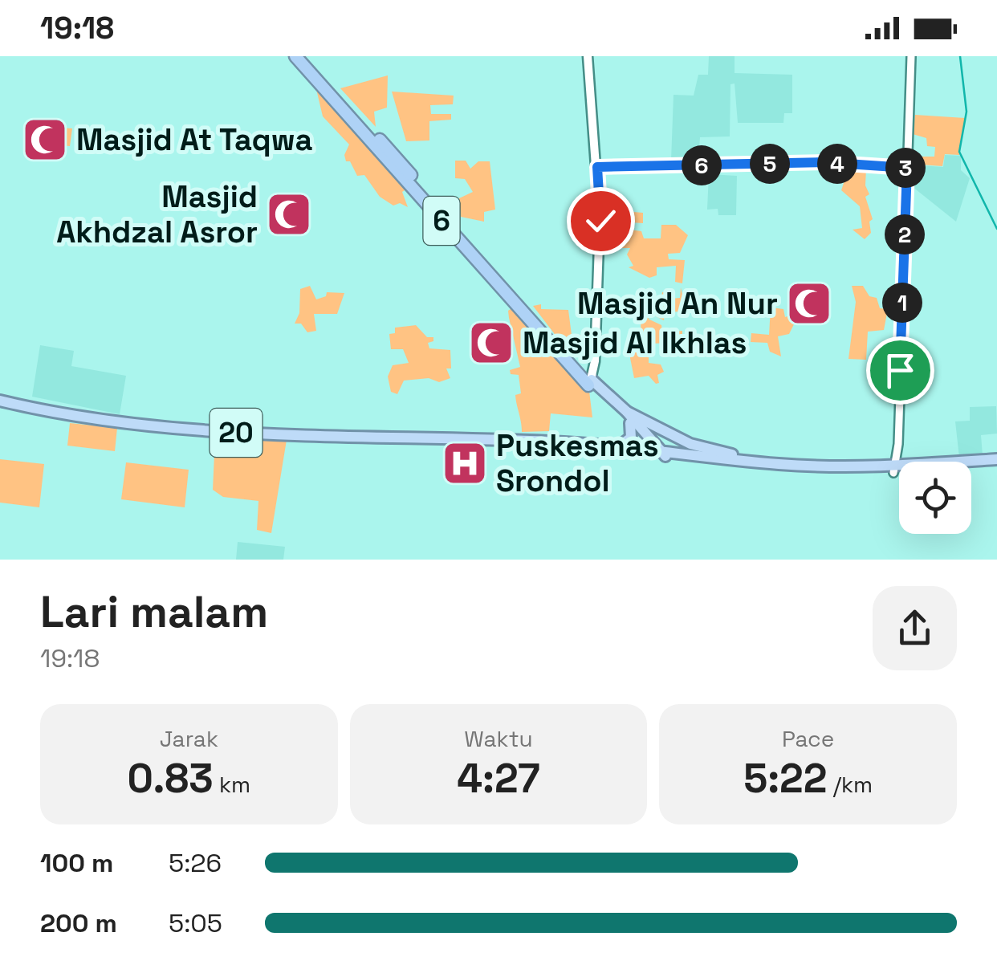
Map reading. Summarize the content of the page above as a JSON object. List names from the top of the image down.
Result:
{
  "streets": {
    "highway": ["6", "20"]
  },
  "crossings": [
    ["6", "20"]
  ],
  "places": {
    "mosque": [
      "Masjid At Taqwa",
      "Masjid Akhdzal Asror",
      "Masjid An Nur",
      "Masjid Al Ikhlas"
    ],
    "hospital": ["Puskesmas Srondol"]
  },
  "page": {
    "status": "19:18",
    "pins": [
      "4",
      "5",
      "6",
      "3",
      "2",
      "1"
    ],
    "heading": ["Lari malam", "19:18"],
    "stats": [
      ["Jarak", "0.83 km"],
      ["Waktu", "4:27"],
      ["Pace", "5:22 /km"]
    ],
    "list": [
      {
        "name": "100 m",
        "note": "5:26"
      },
      {
        "name": "200 m",
        "note": "5:05"
      }
    ]
  }
}
